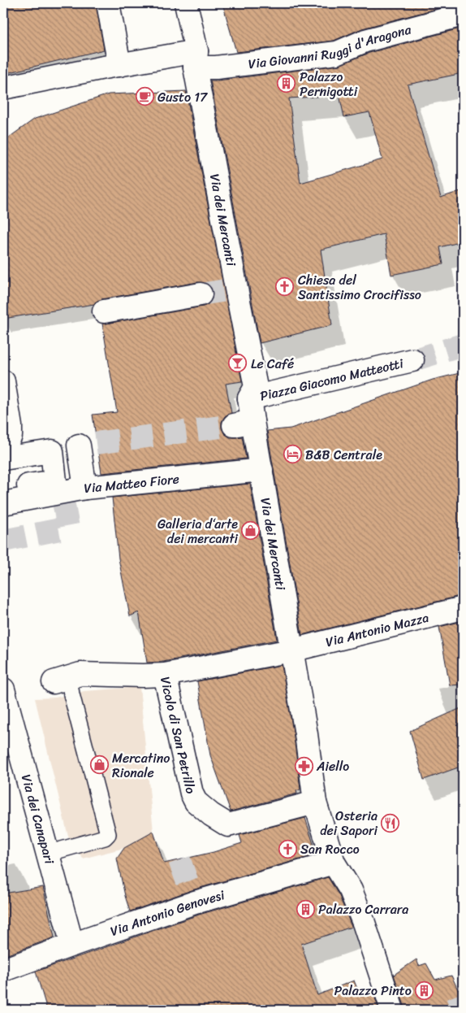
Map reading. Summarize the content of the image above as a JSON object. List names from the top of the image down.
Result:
{
  "streets": {
    "street": [
      "Via Giovanni Ruggi d'Aragona",
      "Via dei Mercanti",
      "Piazza Giacomo Matteotti",
      "Via Matteo Fiore",
      "Via Antonio Mazza",
      "Vicolo di San Petrillo",
      "Via dei Canapari",
      "Via Antonio Genovesi"
    ]
  },
  "crossings": [
    ["Via Giovanni Ruggi d'Aragona", "Via dei Mercanti"],
    ["Via dei Mercanti", "Piazza Giacomo Matteotti"],
    ["Via dei Mercanti", "Via Matteo Fiore"],
    ["Via dei Mercanti", "Via Antonio Mazza"],
    ["Via dei Mercanti", "Vicolo di San Petrillo"],
    ["Via dei Mercanti", "Via Antonio Genovesi"],
    ["Via Antonio Mazza", "Vicolo di San Petrillo"],
    ["Via dei Canapari", "Via Antonio Genovesi"]
  ],
  "places": {
    "building": ["Palazzo Pernigotti", "Palazzo Carrara", "Palazzo Pinto"],
    "cafe": ["Gusto 17"],
    "church": ["Chiesa del Santissimo Crocifisso", "San Rocco"],
    "bar": ["Le Café"],
    "hotel": ["B&B Centrale"],
    "shop": ["Galleria d‘arte dei mercanti", "Mercatino Rionale"],
    "pharmacy": ["Aiello"],
    "restaurant": ["Osteria dei Sapori"]
  }
}
